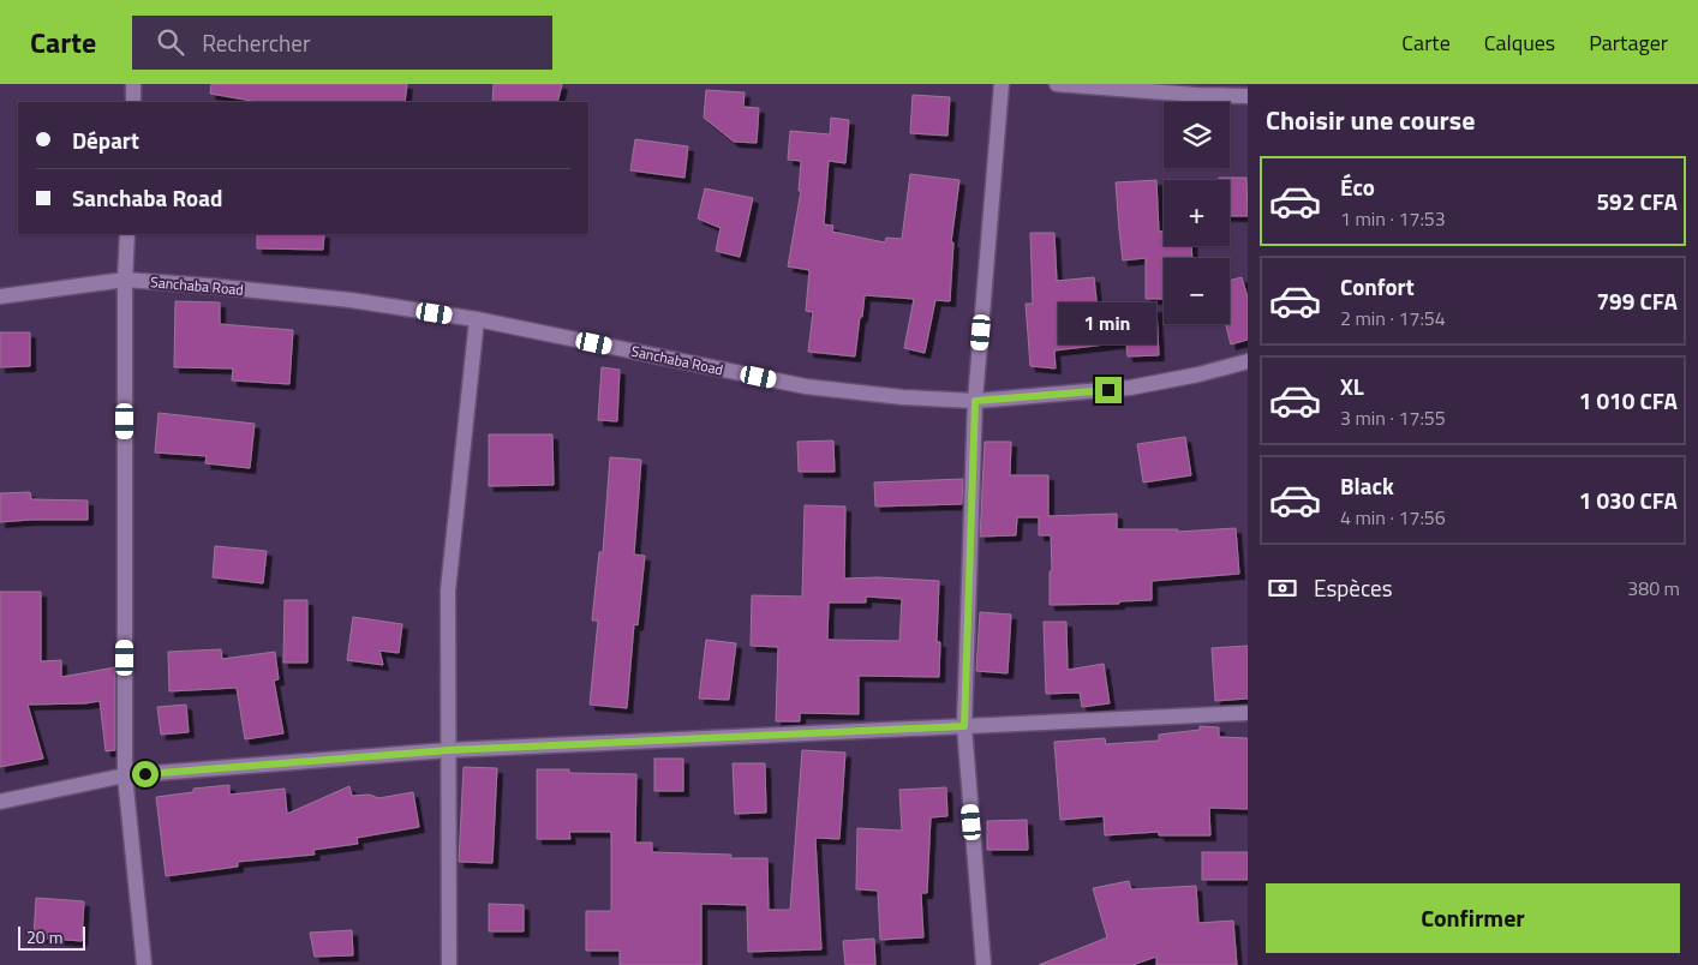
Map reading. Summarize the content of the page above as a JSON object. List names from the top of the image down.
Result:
{
  "streets": {
    "street": ["Sanchaba Road"]
  },
  "scale_bar": "20 m",
  "page": {
    "header": "Carte",
    "search": "Rechercher",
    "nav": ["Carte", "Calques", "Partager"],
    "heading": "Choisir une course",
    "map_buttons": ["+", "−"],
    "banner": ["Départ", "Sanchaba Road"],
    "list": [
      {
        "name": "Éco",
        "note": "1 min · 17:53",
        "value": "592 CFA"
      },
      {
        "name": "Confort",
        "note": "2 min · 17:54",
        "value": "799 CFA"
      },
      {
        "name": "XL",
        "note": "3 min · 17:55",
        "value": "1 010 CFA"
      },
      {
        "name": "Black",
        "note": "4 min · 17:56",
        "value": "1 030 CFA"
      }
    ],
    "bubble": "1 min",
    "pay": ["Espèces", "380 m"],
    "buttons": "Confirmer",
    "scale": "20 m"
  }
}
